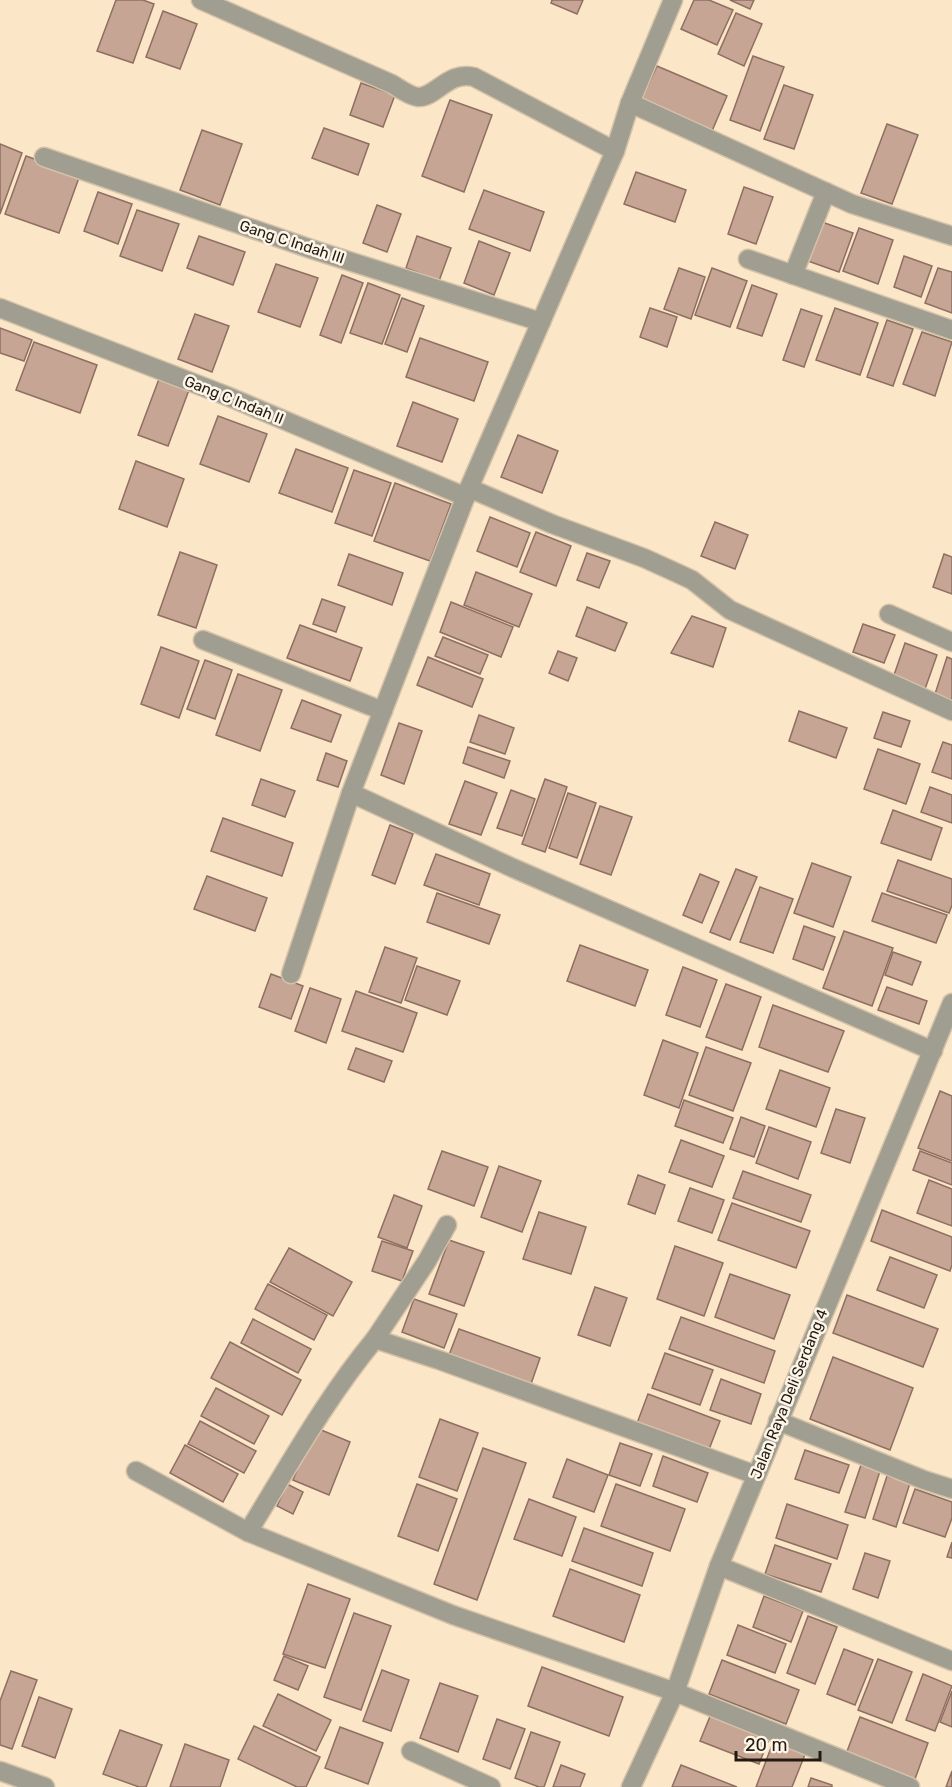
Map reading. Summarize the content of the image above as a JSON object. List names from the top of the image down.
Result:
{
  "streets": {
    "street": ["Gang C Indah III", "Gang C Indah II", "Jalan Raya Deli Serdang 4"]
  },
  "scale_bar": "20 m"
}
